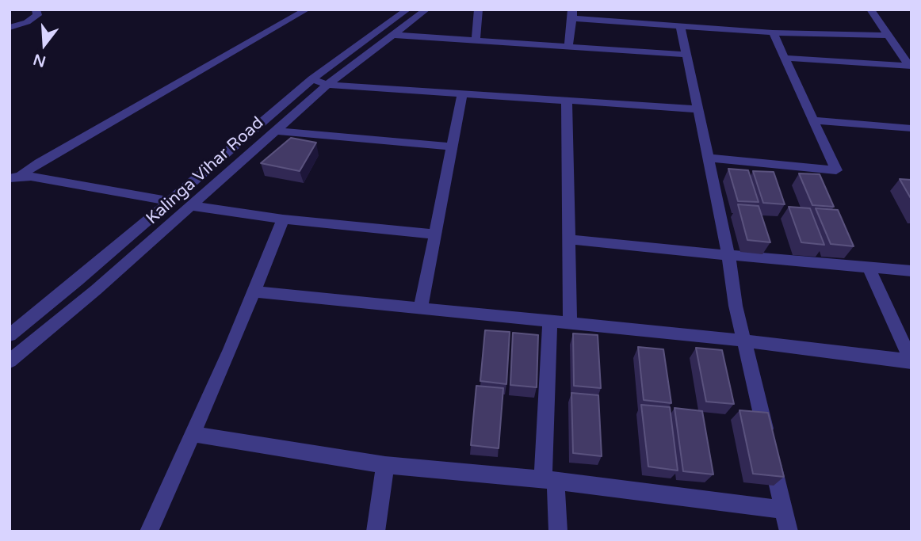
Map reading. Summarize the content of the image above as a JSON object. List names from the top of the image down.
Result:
{
  "streets": {
    "street": ["Kalinga Vihar Road"]
  },
  "north": "bottom"
}
